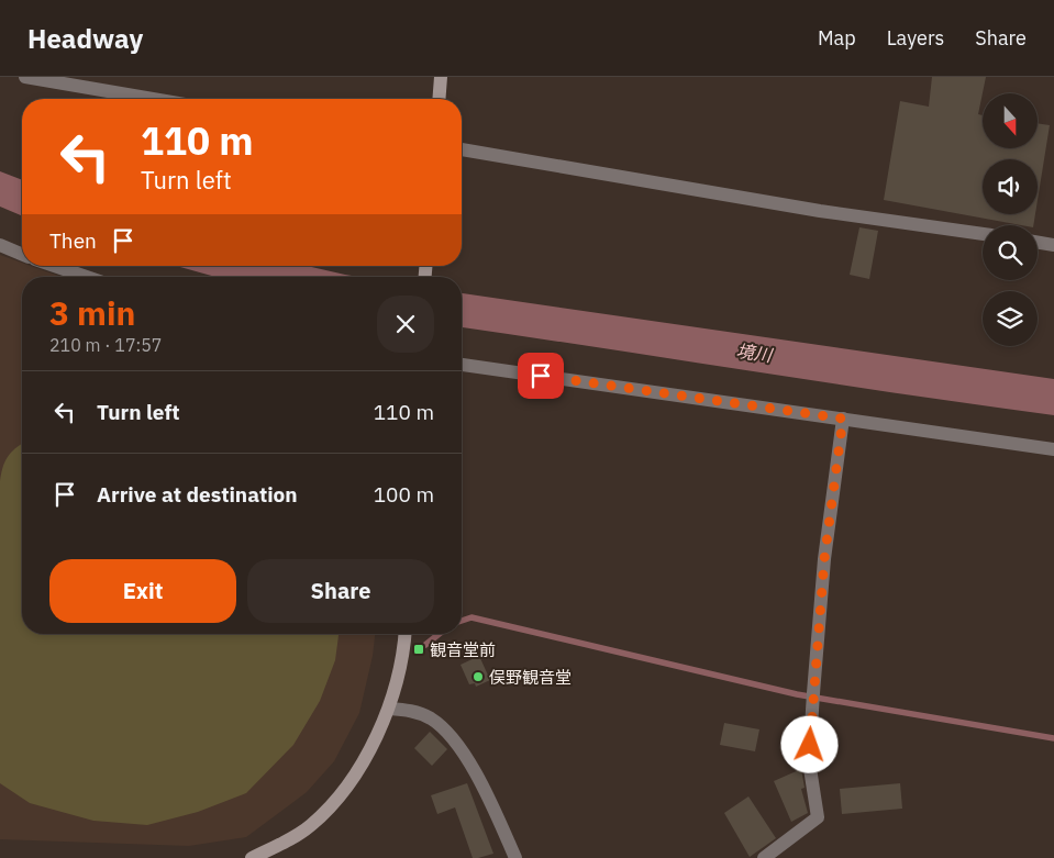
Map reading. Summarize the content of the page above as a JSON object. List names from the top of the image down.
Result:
{
  "water": ["境川"],
  "places": {
    "transit": ["観音堂前"],
    "other": ["俣野観音堂"]
  },
  "north": "bottom",
  "page": {
    "header": "Headway",
    "nav": ["Map", "Layers", "Share"],
    "turn": ["110 m", "Turn left"],
    "then": "Then",
    "heading": ["3 min", "210 m · 17:57"],
    "list": [
      {
        "name": "Turn left",
        "value": "110 m"
      },
      {
        "name": "Arrive at destination",
        "value": "100 m"
      }
    ],
    "buttons": ["Exit", "Share"]
  }
}
